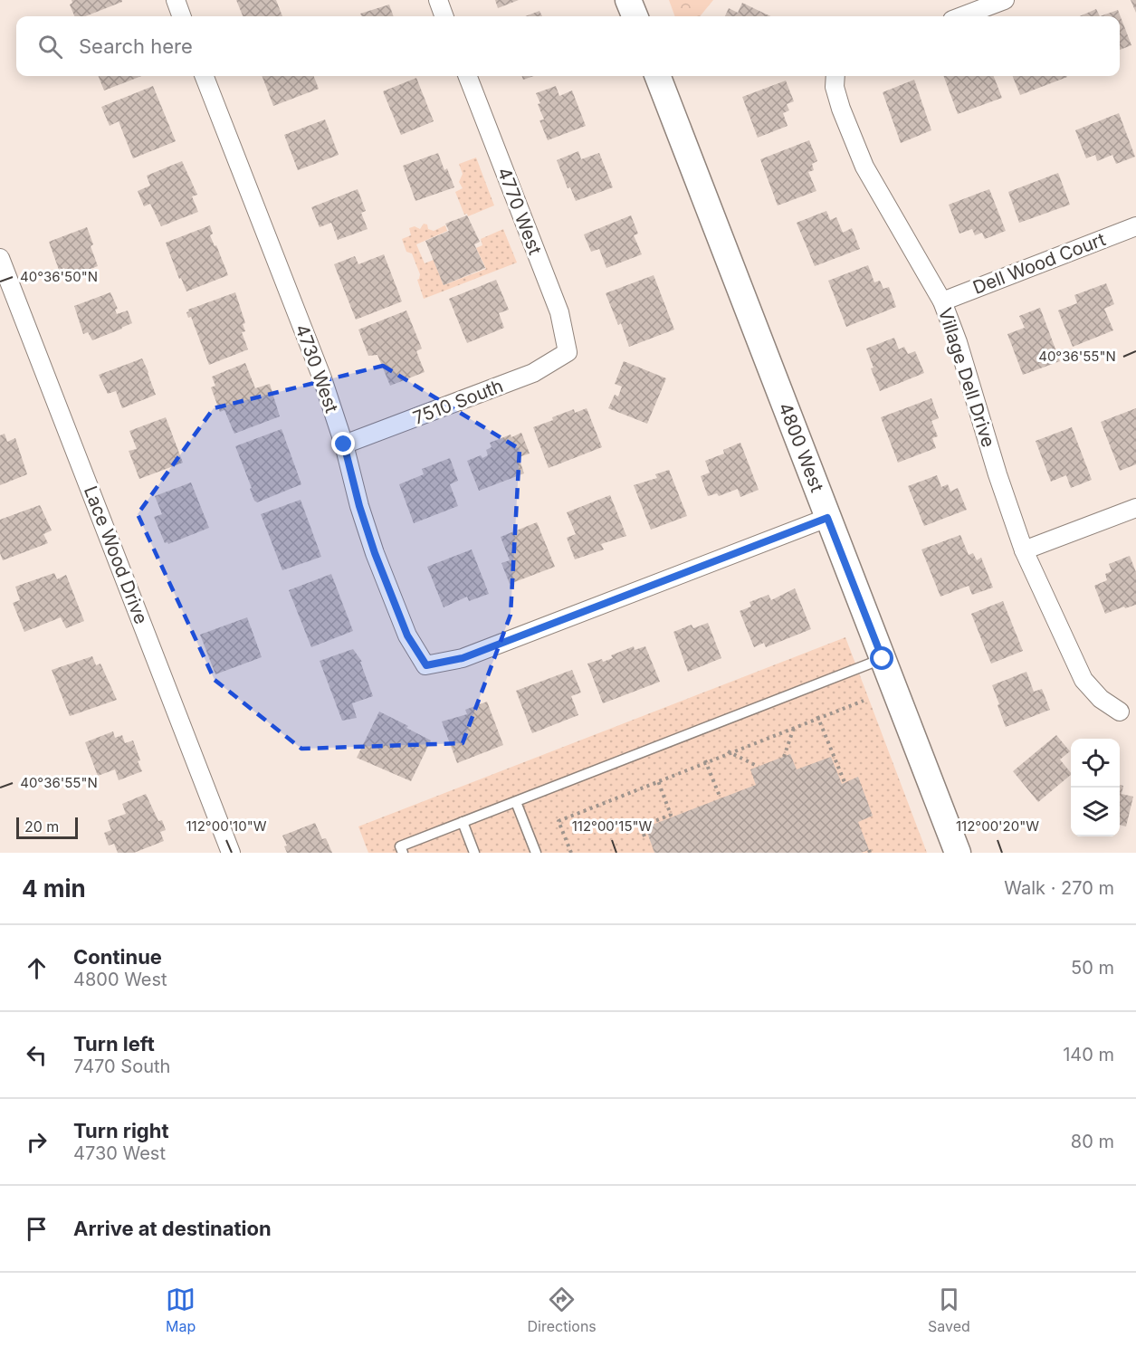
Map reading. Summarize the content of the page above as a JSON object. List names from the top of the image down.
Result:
{
  "streets": {
    "main road": ["4800 West"],
    "street": [
      "4770 West",
      "Dell Wood Court",
      "4730 West",
      "Village Dell Drive",
      "7510 South",
      "Lace Wood Drive"
    ]
  },
  "crossings": [
    ["4770 West", "7510 South"],
    ["Dell Wood Court", "Village Dell Drive"],
    ["4730 West", "7510 South"],
    ["4730 West", "4800 West"]
  ],
  "scale_bar": "20 m",
  "page": {
    "search": "Search here",
    "scale": "20 m",
    "heading": ["4 min", "Walk · 270 m"],
    "list": [
      ["Continue", "4800 West", "50 m"],
      ["Turn left", "7470 South", "140 m"],
      ["Turn right", "4730 West", "80 m"],
      "Arrive at destination"
    ],
    "nav": ["Map", "Directions", "Saved"]
  },
  "coordinates": [
    "40°36'50\"N",
    "40°36'55\"N",
    "112°00'10\"W",
    "112°00'15\"W",
    "112°00'20\"W"
  ]
}
